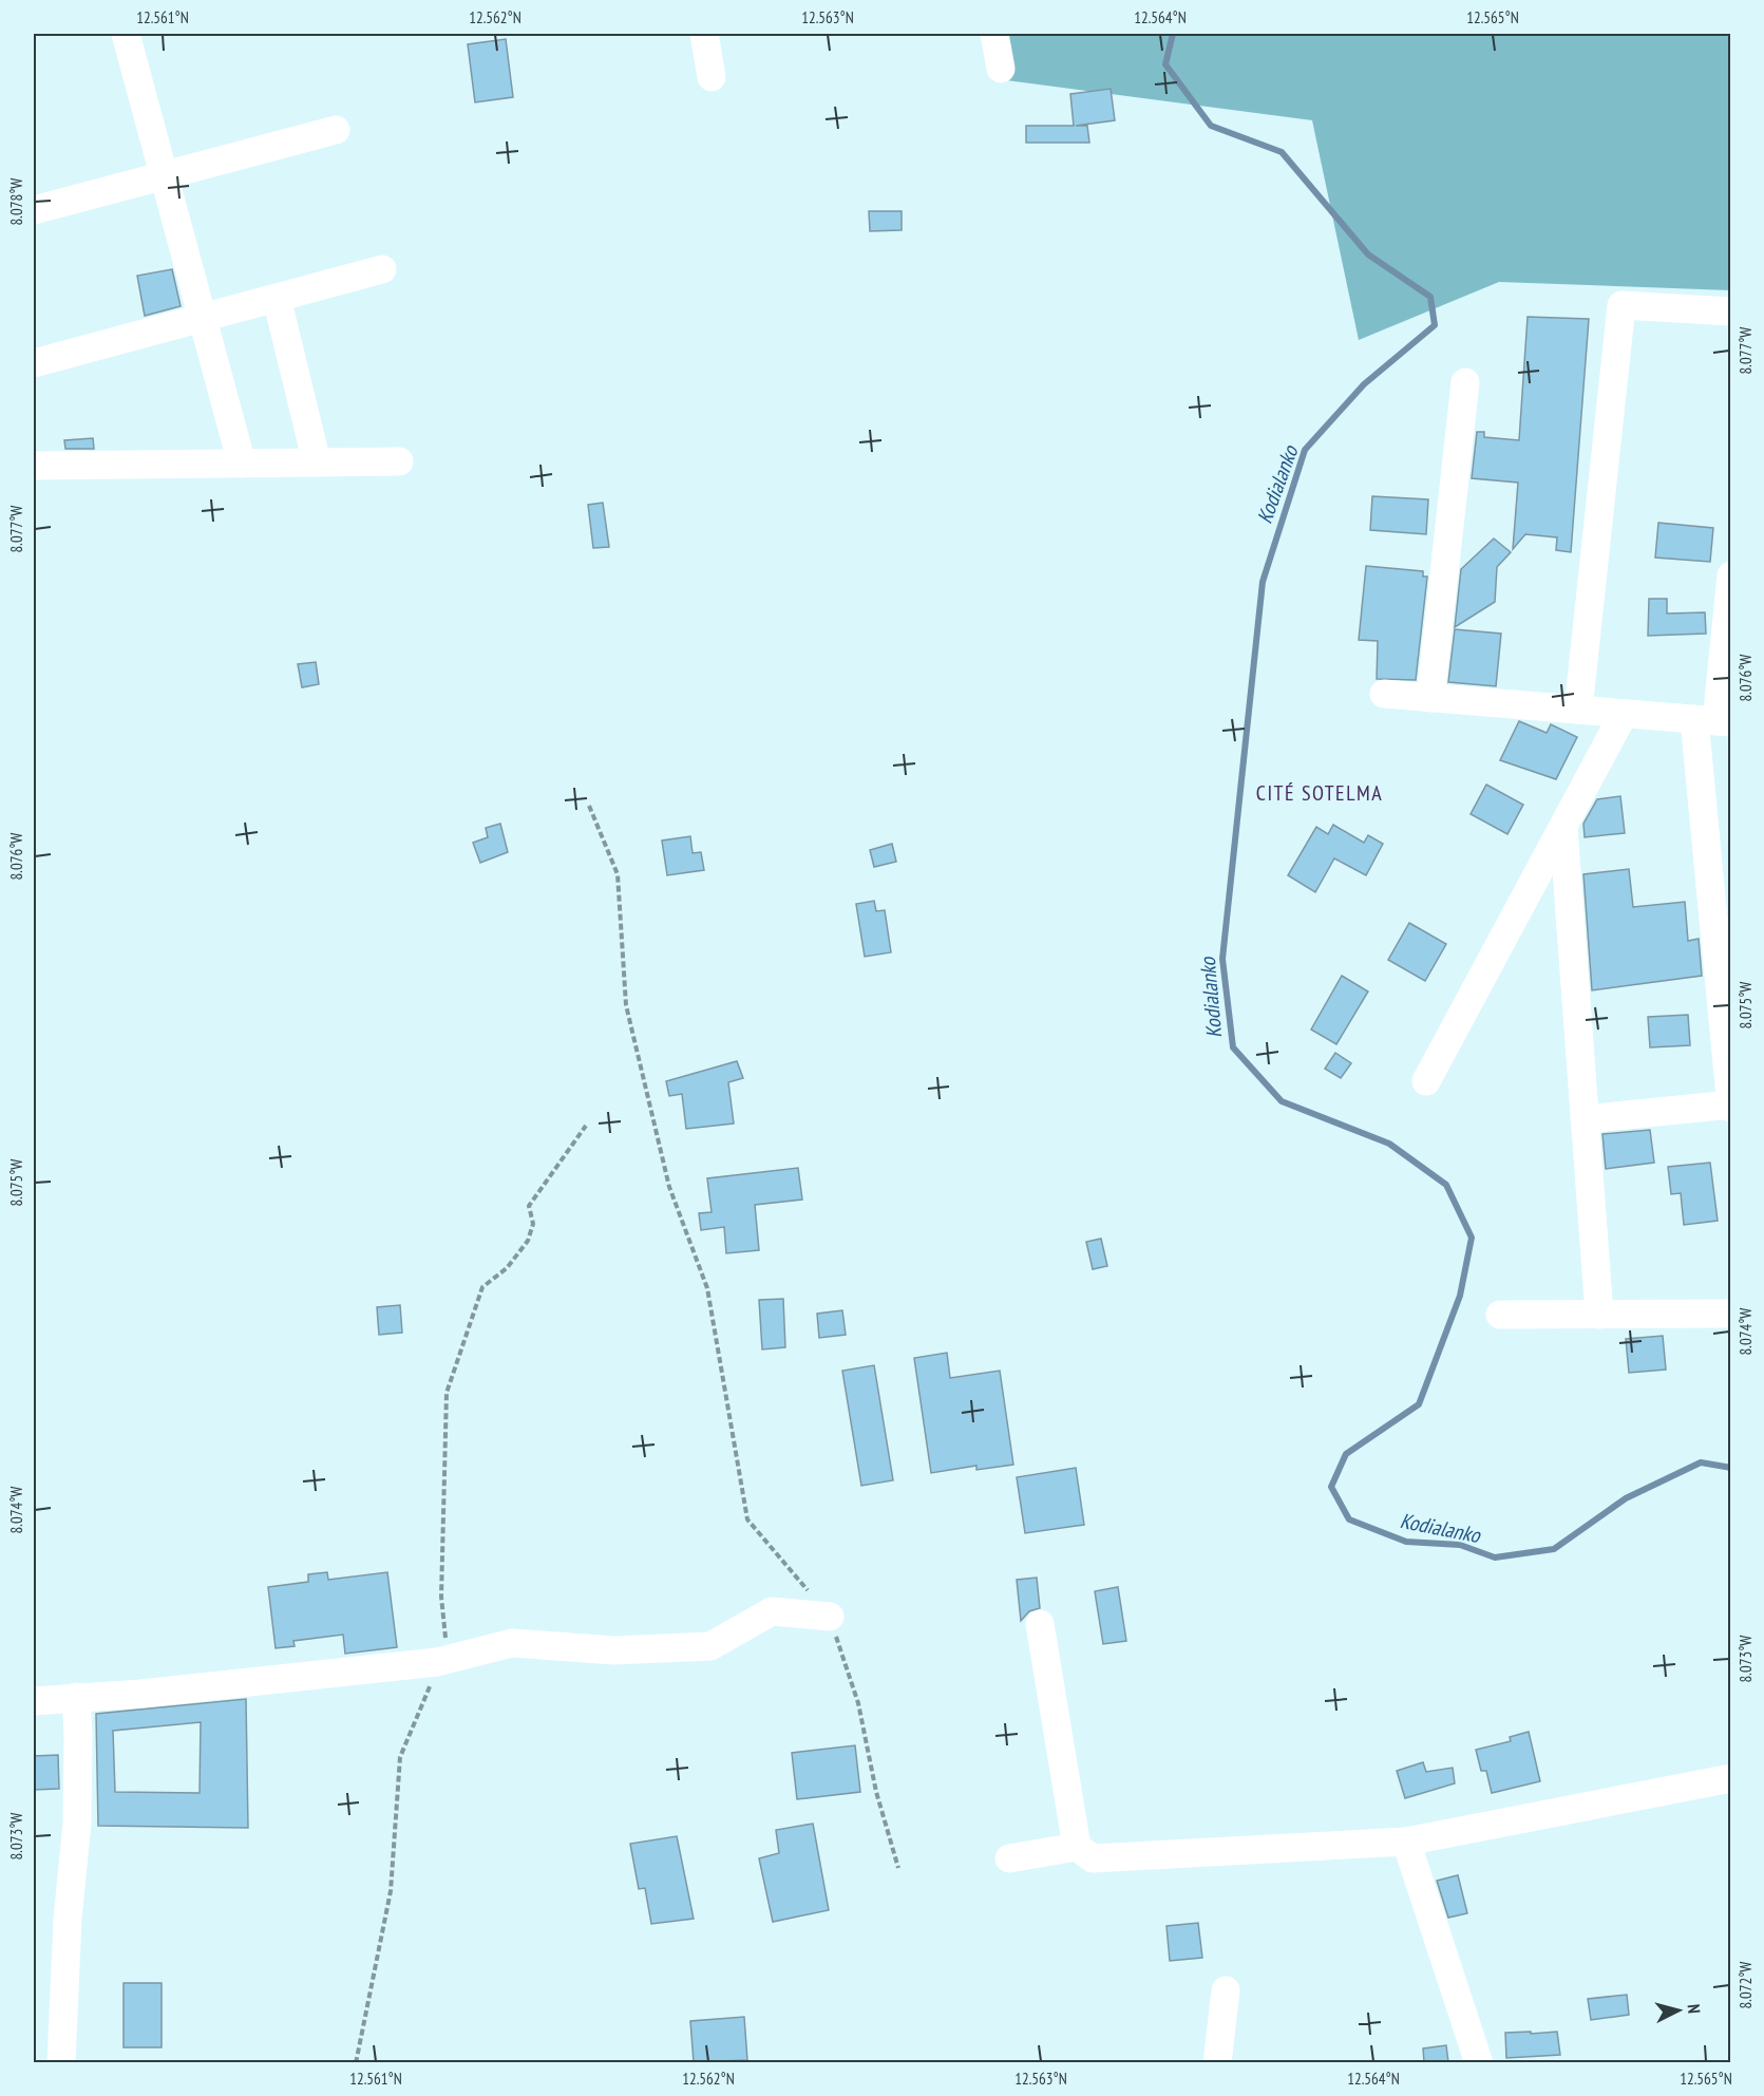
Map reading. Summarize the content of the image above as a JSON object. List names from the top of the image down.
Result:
{
  "districts": ["CITÉ SOTELMA"],
  "water": ["Kodialanko"],
  "north": "right",
  "coordinates": [
    "12.561°N",
    "12.562°N",
    "12.563°N",
    "12.564°N",
    "12.565°N",
    "8.078°W",
    "8.077°W",
    "8.076°W",
    "8.075°W",
    "8.074°W",
    "8.073°W",
    "8.072°W"
  ]
}
